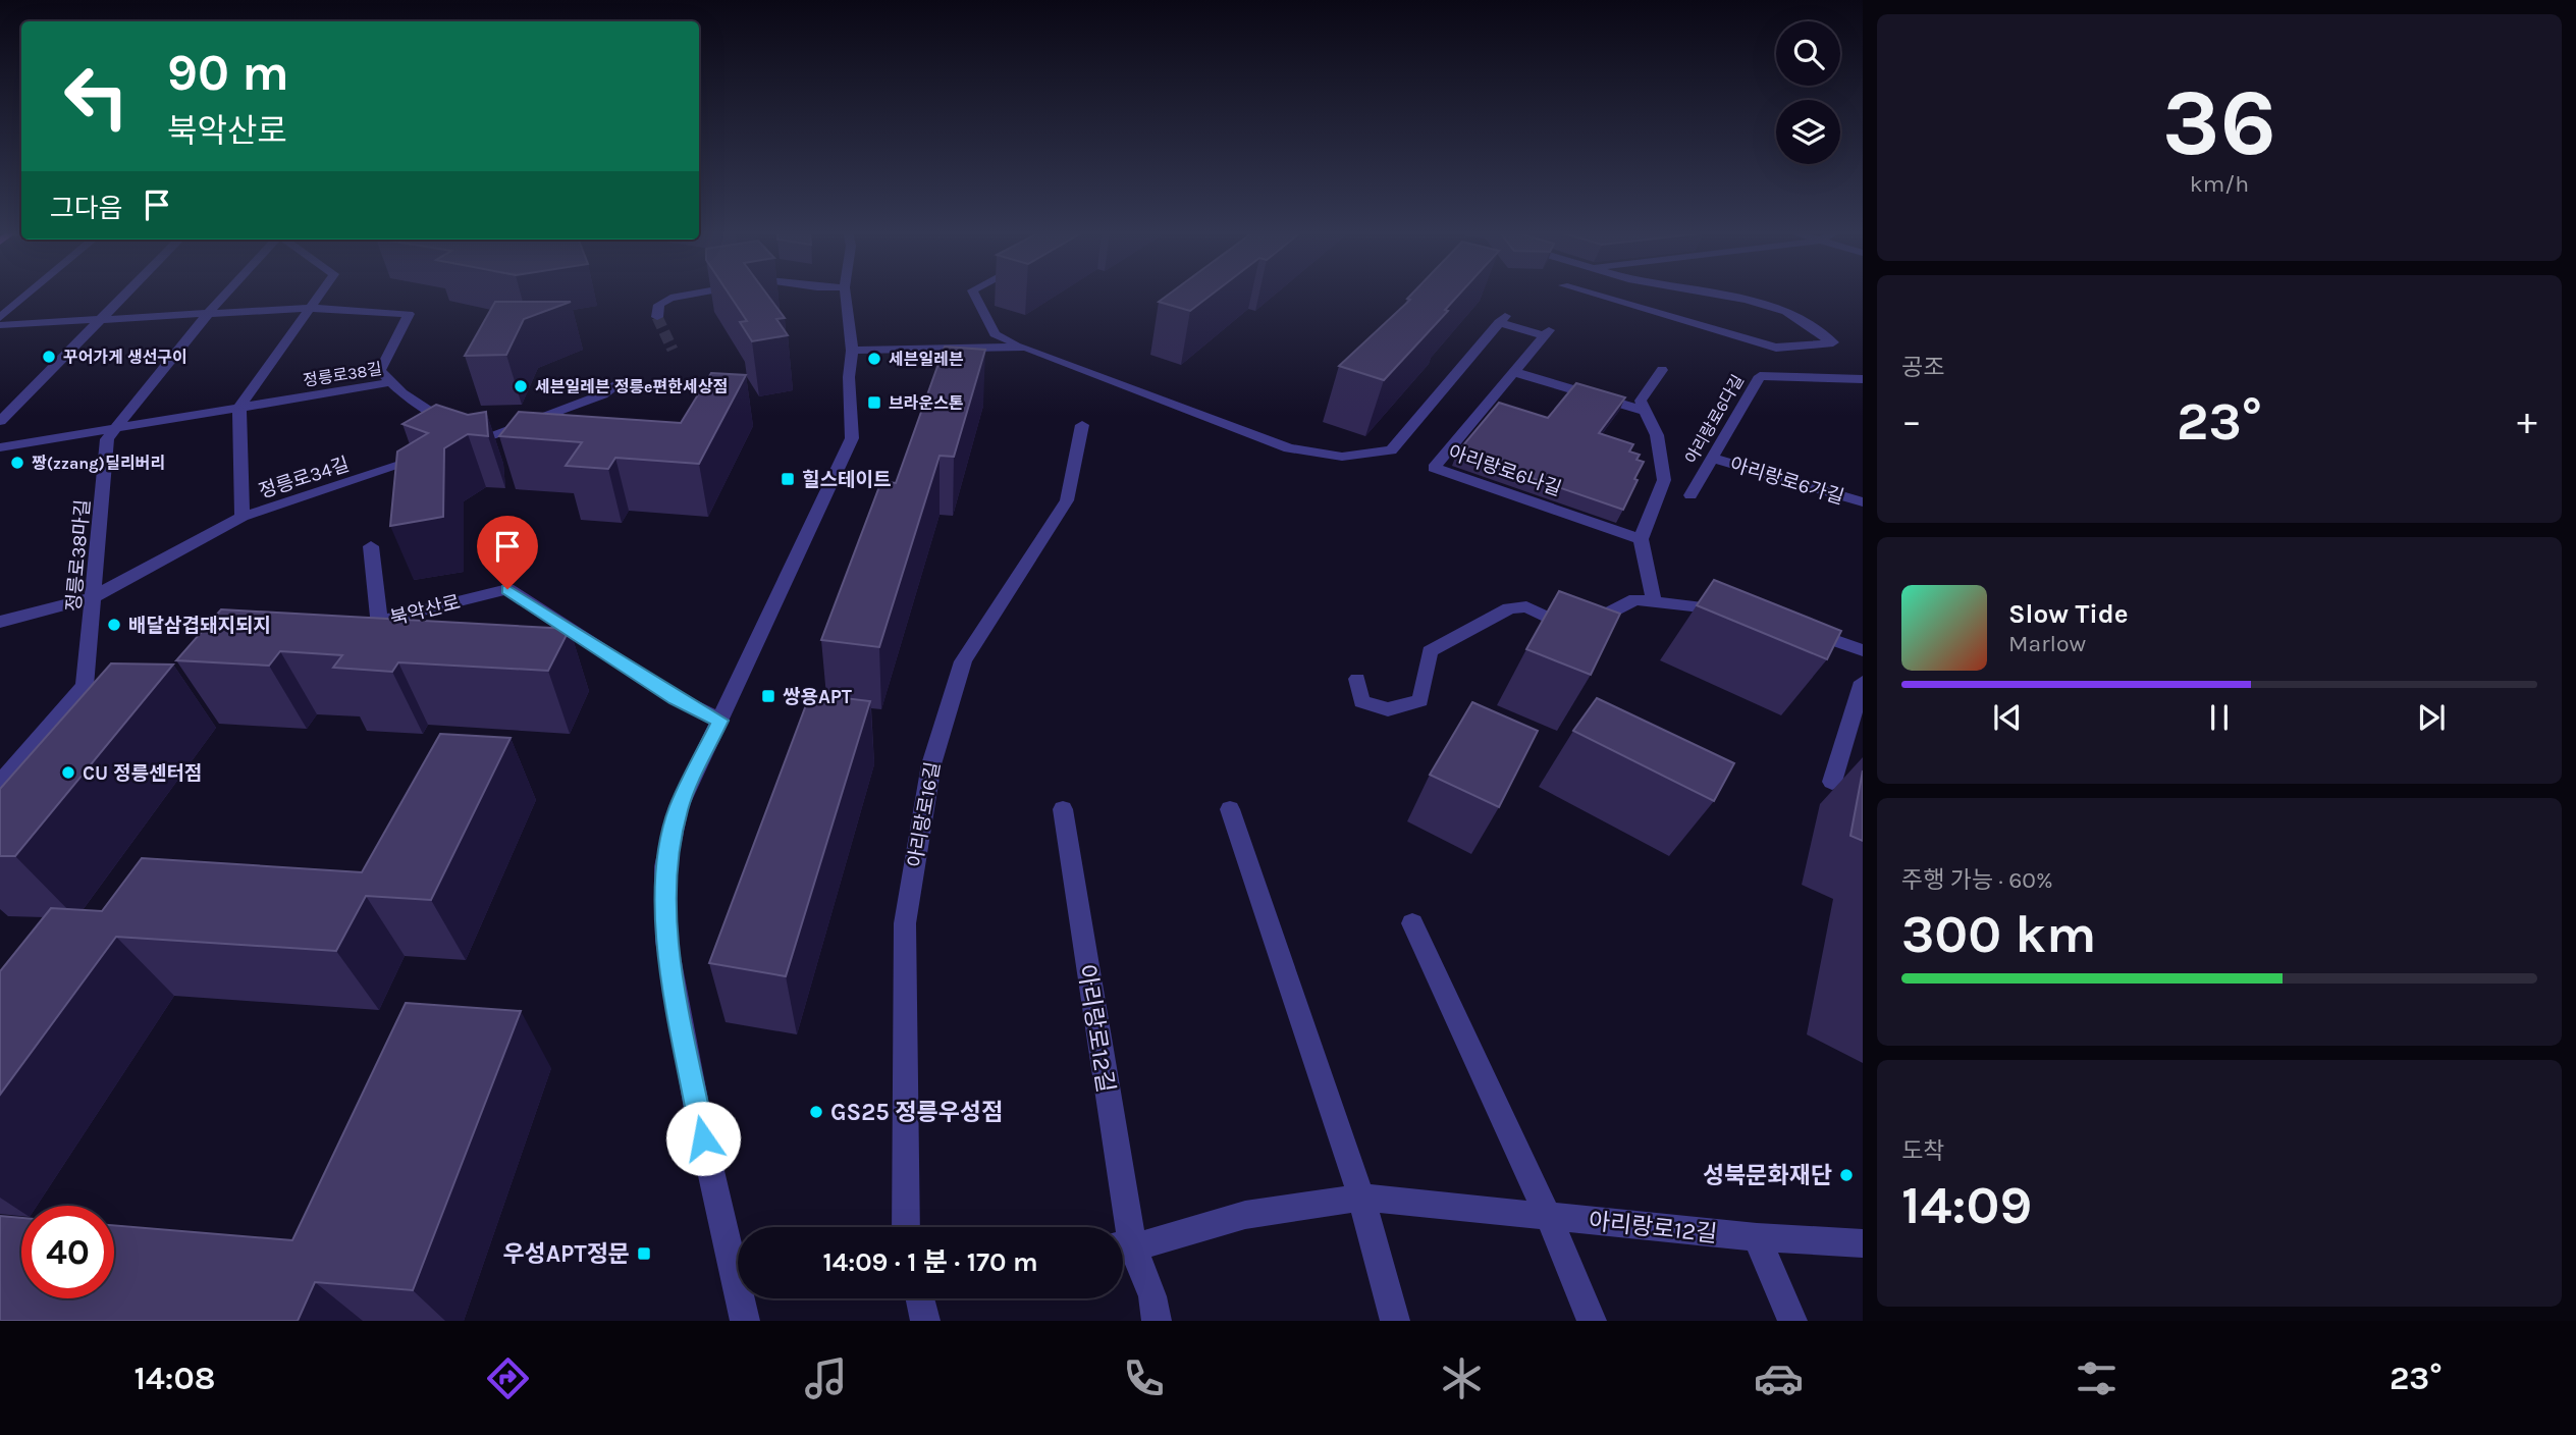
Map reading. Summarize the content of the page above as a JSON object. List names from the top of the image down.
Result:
{
  "streets": {
    "street": [
      "정릉로38길",
      "아리랑로6다길",
      "아리랑로6나길",
      "정릉로34길",
      "아리랑로6가길",
      "정릉로38마길",
      "북악산로",
      "아리랑로16길",
      "아리랑로12길"
    ]
  },
  "crossings": [
    ["정릉로38길", "정릉로34길"],
    ["정릉로38길", "정릉로38마길"],
    ["아리랑로6다길", "아리랑로6가길"],
    ["정릉로34길", "정릉로38마길"]
  ],
  "places": {
    "other": [
      "꾸어가게 생선구이",
      "세븐일레븐",
      "세븐일레븐 정릉e편한세상점",
      "짱(zzang)딜리버리",
      "배달삼겹돼지되지",
      "CU 정릉센터점",
      "GS25 정릉우성점",
      "성북문화재단"
    ],
    "transit": [
      "브라운스톤",
      "힐스테이트",
      "쌍용APT",
      "우성APT정문"
    ]
  },
  "page": {
    "tile": [
      ["36", "km/h"],
      "공조",
      ["주행 가능 · 60%", "300 km"],
      ["도착", "14:09"]
    ],
    "turn": ["90 m", "북악산로"],
    "then": "그다음",
    "heat": ["−", "23°", "+"],
    "song": ["Slow Tide", "Marlow"],
    "limit": "40",
    "trip": "14:09 · 1 분 · 170 m",
    "tabs": ["14:08", "23°"]
  }
}
